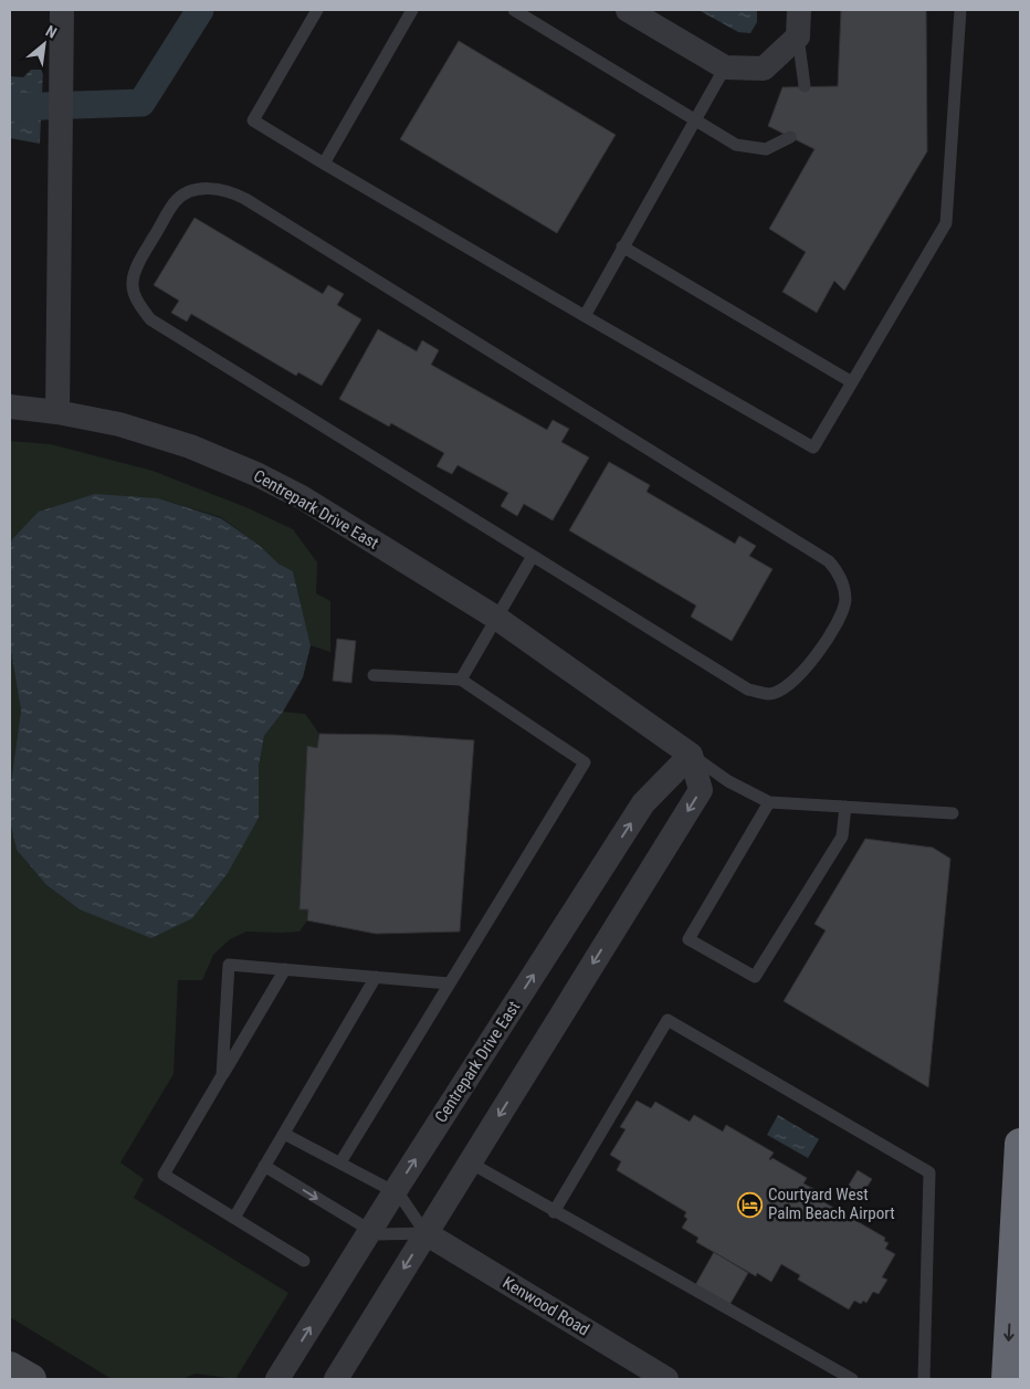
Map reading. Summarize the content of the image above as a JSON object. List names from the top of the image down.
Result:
{
  "streets": {
    "street": ["Centrepark Drive East", "Kenwood Road"]
  },
  "places": {
    "hotel": ["Courtyard West Palm Beach Airport"]
  },
  "north": "top right"
}
